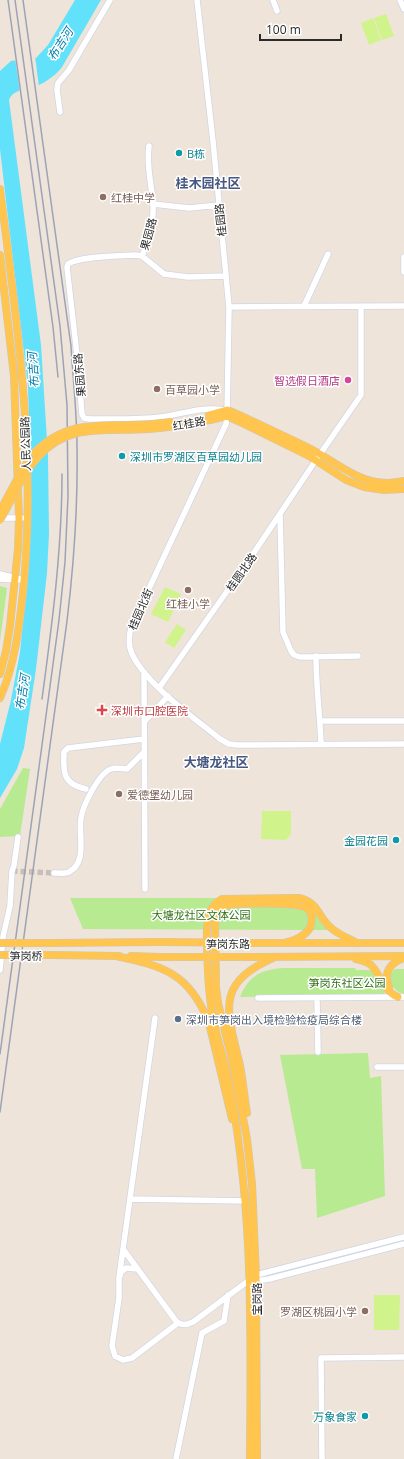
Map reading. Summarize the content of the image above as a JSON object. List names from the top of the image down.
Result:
{
  "streets": {
    "main road": [
      "红桂路",
      "人民公园路",
      "笋岗东路",
      "笋岗桥",
      "宝岗路"
    ],
    "street": [
      "桂园路",
      "果园路",
      "果园东路",
      "桂圆北路",
      "桂园北街"
    ]
  },
  "crossings": [
    ["桂园路", "果园路"],
    ["桂园路", "果园东路"],
    ["桂园路", "红桂路"],
    ["桂园路", "桂园北街"],
    ["果园路", "果园东路"],
    ["果园东路", "红桂路"],
    ["果园东路", "桂园北街"],
    ["红桂路", "桂园北街"],
    ["桂圆北路", "桂园北街"],
    ["笋岗东路", "笋岗桥"]
  ],
  "districts": ["桂木园社区", "大塘龙社区"],
  "water": ["布吉河"],
  "parks": ["大塘龙社区文体公园", "笋岗东社区公园"],
  "places": {
    "other": [
      "B栋",
      "红桂中学",
      "智选假日酒店",
      "百草园小学",
      "深圳市罗湖区百草园幼儿园",
      "红桂小学",
      "爱德堡幼儿园",
      "金园花园",
      "深圳市笋岗出入境检验检疫局综合楼",
      "罗湖区桃园小学",
      "万象食家"
    ],
    "health": ["深圳市口腔医院"]
  },
  "scale_bar": "100 m"
}
